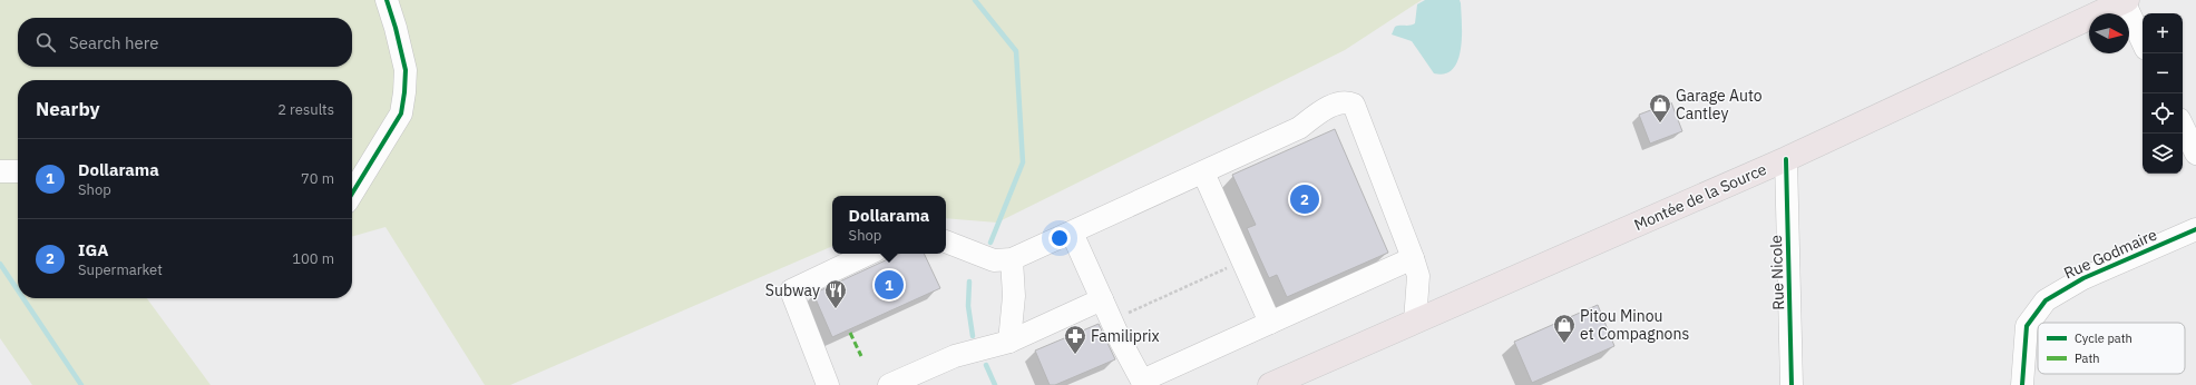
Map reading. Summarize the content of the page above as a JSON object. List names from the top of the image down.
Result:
{
  "streets": {
    "main road": ["Montée de la Source"],
    "street": ["Rue Godmaire", "Rue Nicole"]
  },
  "crossings": [
    ["Montée de la Source", "Rue Nicole"]
  ],
  "places": {
    "shop": ["Garage Auto Cantley", "Pitou Minou et Compagnons"],
    "restaurant": ["Subway"],
    "pharmacy": ["Familiprix"]
  },
  "legend": ["Cycle path", "Path"],
  "north": "right",
  "page": {
    "map_buttons": ["+", "−"],
    "search": "Search here",
    "heading": ["Nearby", "2 results"],
    "list": [
      {
        "mark": "1",
        "name": "Dollarama",
        "note": "Shop",
        "value": "70 m"
      },
      {
        "mark": "2",
        "name": "IGA",
        "note": "Supermarket",
        "value": "100 m"
      }
    ],
    "pins": ["2", "1"],
    "popup": ["Dollarama", "Shop"]
  }
}
